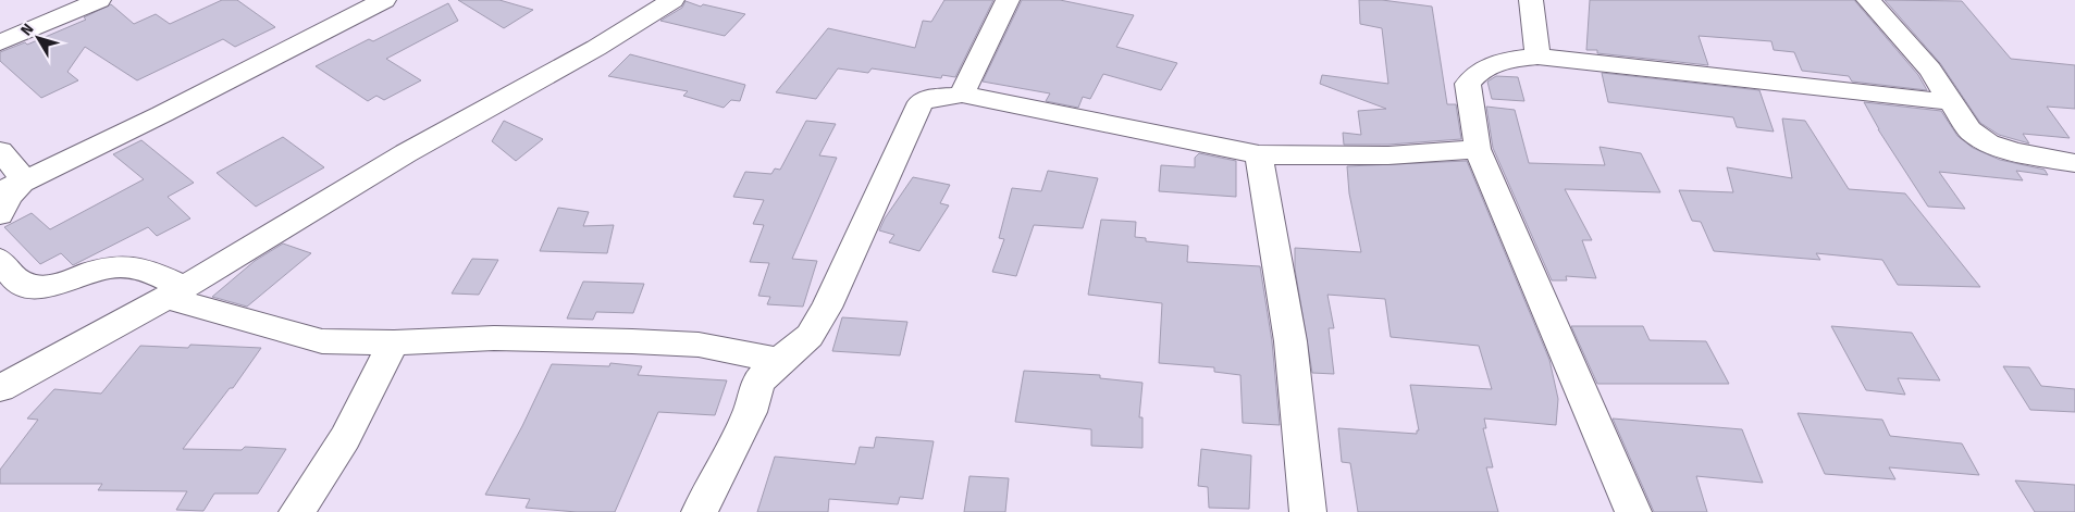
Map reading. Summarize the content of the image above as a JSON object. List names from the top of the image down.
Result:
{
  "north": "top left"
}
